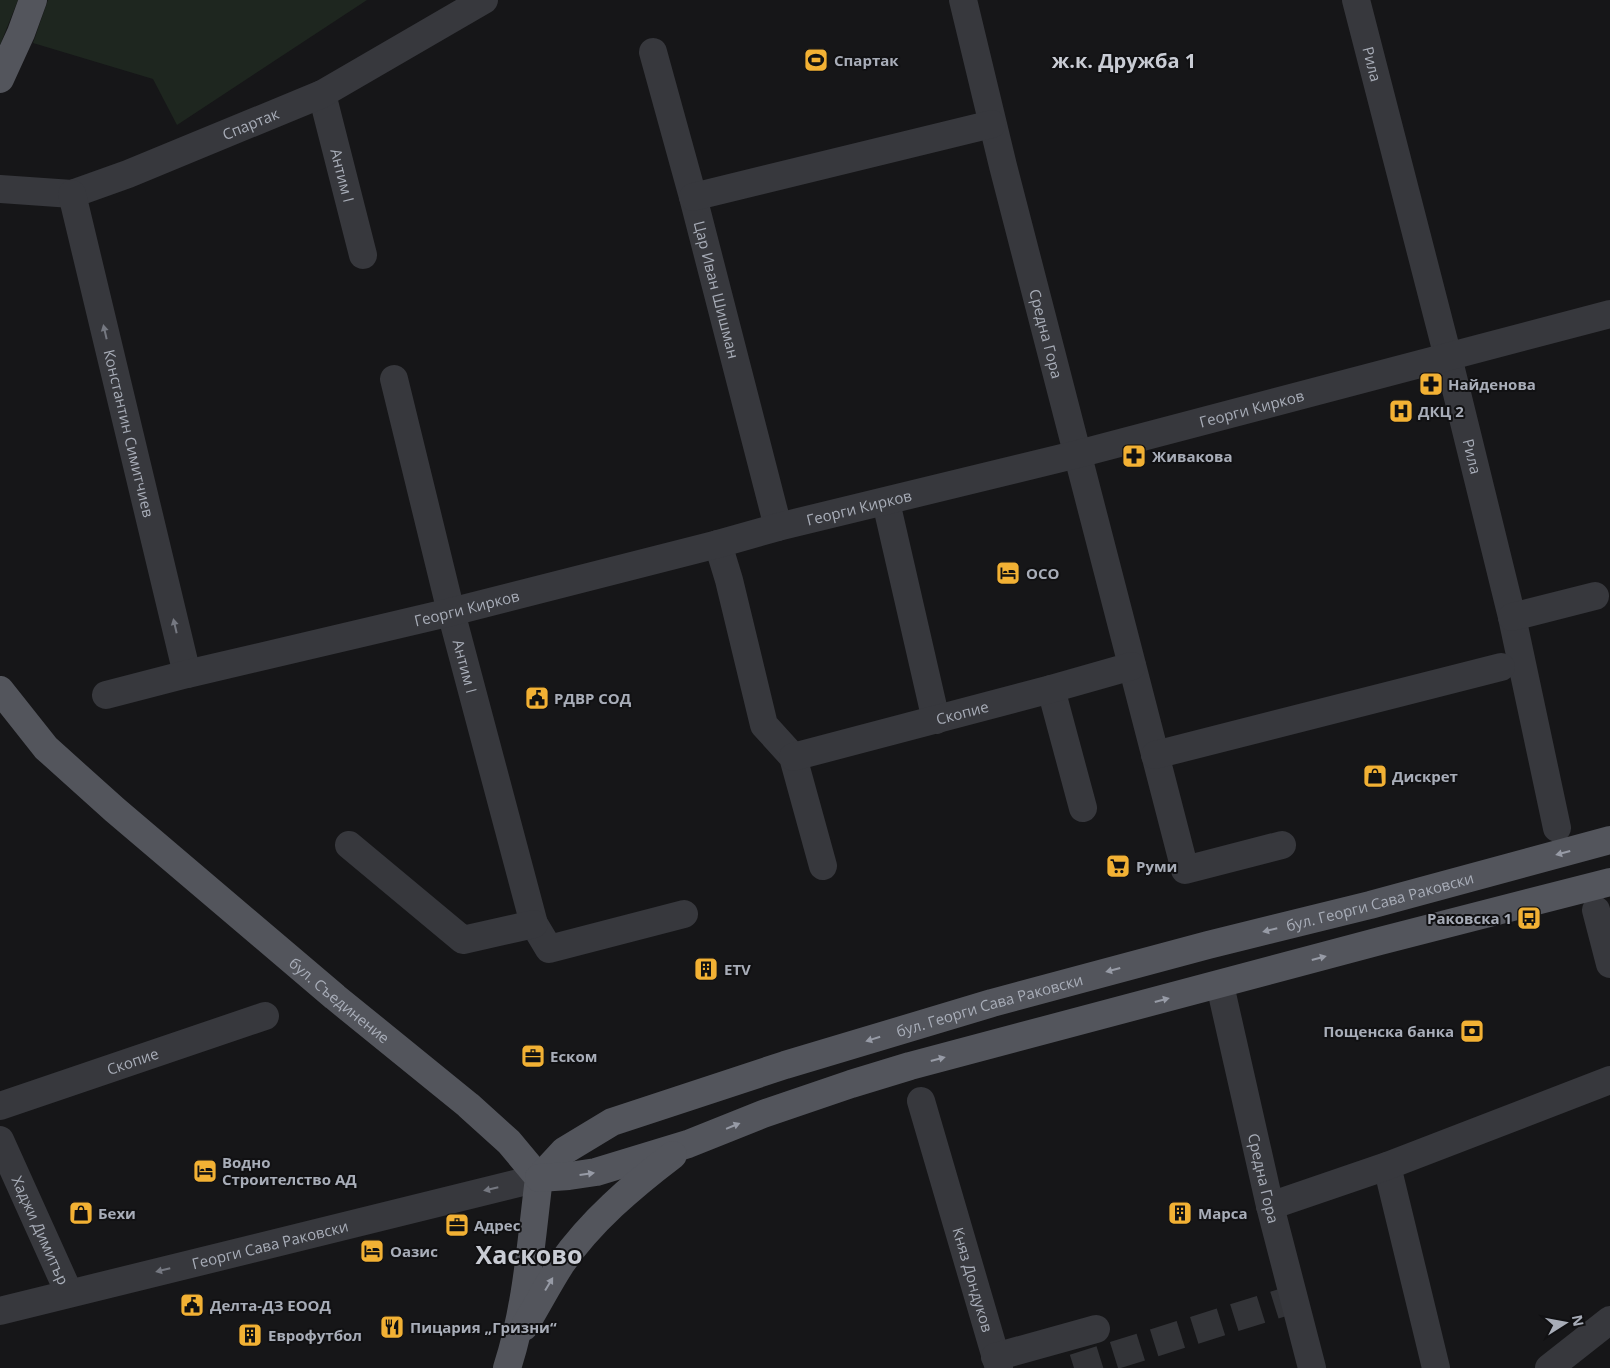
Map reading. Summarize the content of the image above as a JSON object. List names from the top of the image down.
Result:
{
  "streets": {
    "main road": ["бул. Георги Сава Раковски", "бул. Съединение"],
    "street": [
      "Рила",
      "Спартак",
      "Антим I",
      "Цар Иван Шишман",
      "Средна Гора",
      "Георги Кирков",
      "Константин Симитчиев",
      "Скопие",
      "Хаджи Димитър",
      "Георги Сава Раковски",
      "Княз Дондуков"
    ]
  },
  "crossings": [
    ["Рила", "Георги Кирков"],
    ["Спартак", "Антим I"],
    ["Спартак", "Константин Симитчиев"],
    ["Антим I", "Георги Кирков"],
    ["Цар Иван Шишман", "Георги Кирков"],
    ["Средна Гора", "Георги Кирков"],
    ["Средна Гора", "Скопие"],
    ["Георги Кирков", "Константин Симитчиев"],
    ["бул. Георги Сава Раковски", "бул. Съединение"],
    ["бул. Георги Сава Раковски", "Георги Сава Раковски"],
    ["бул. Съединение", "Георги Сава Раковски"],
    ["Хаджи Димитър", "Георги Сава Раковски"]
  ],
  "one_way": ["Константин Симитчиев", "Георги Сава Раковски"],
  "districts": ["ж.к. Дружба 1", "Хасково"],
  "places": {
    "sports": ["Спартак"],
    "pharmacy": ["Найденова", "Живакова"],
    "hospital": ["ДКЦ 2"],
    "hotel": ["ОСО", "Водно Строителство АД", "Оазис"],
    "public building": ["РДВР СОД", "Делта-ДЗ ЕООД"],
    "shop": ["Дискрет", "Бехи"],
    "supermarket": ["Руми"],
    "bus stop": ["Раковска 1"],
    "building": ["ETV", "Марса", "Еврофутбол"],
    "bank": ["Пощенска банка"],
    "office": ["Еском", "Адрес"],
    "restaurant": ["Пицария „Гризни“"]
  },
  "north": "right"
}
